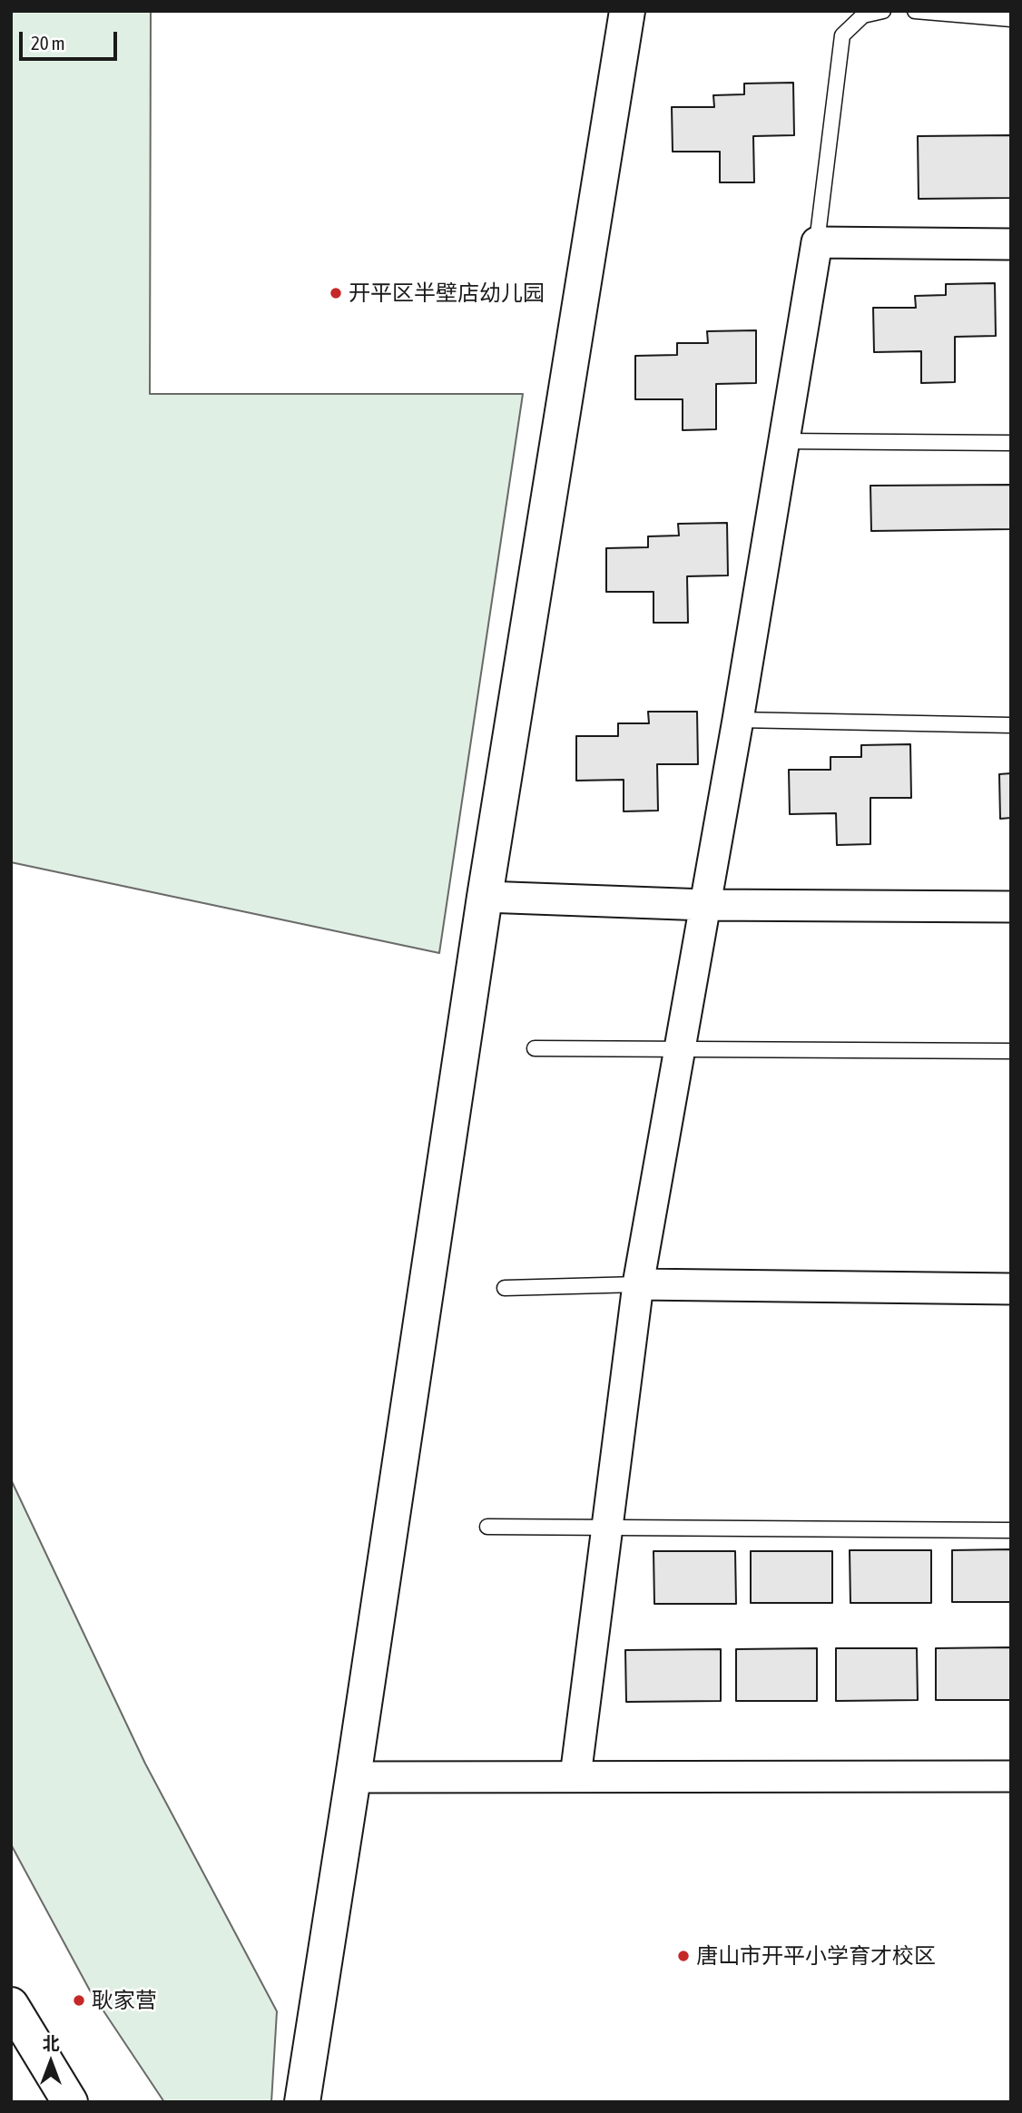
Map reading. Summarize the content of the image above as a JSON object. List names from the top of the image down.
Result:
{
  "places": ["开平区半壁店幼儿园", "唐山市开平小学育才校区", "耿家营"],
  "scale_bar": "20 m",
  "north": "top"
}
